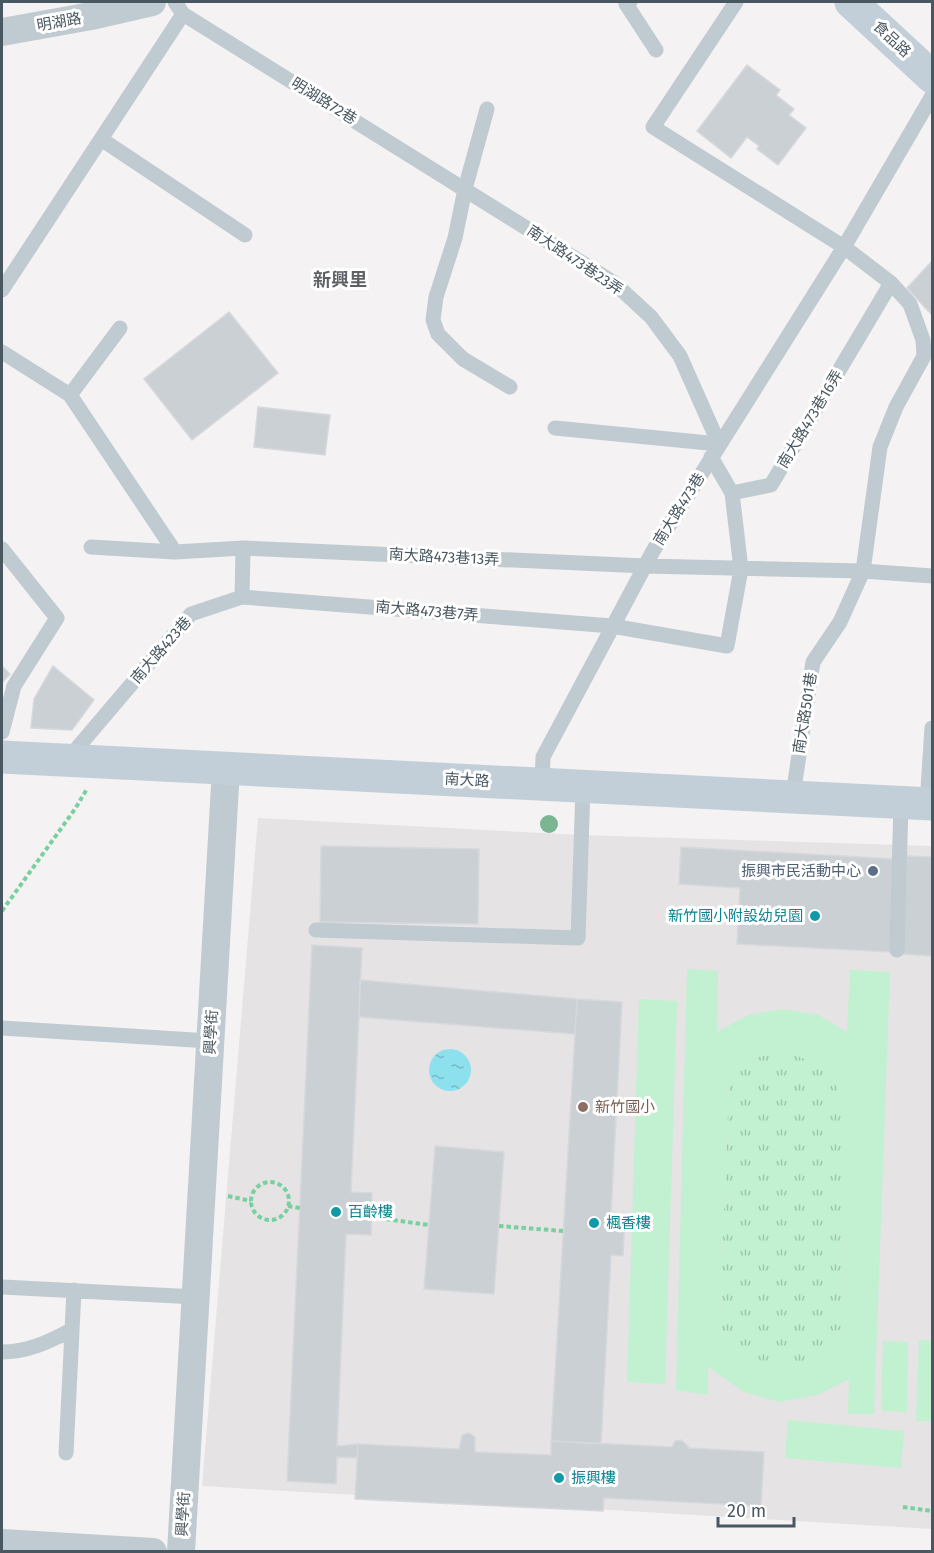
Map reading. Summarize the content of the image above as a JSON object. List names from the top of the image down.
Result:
{
  "streets": {
    "main road": ["食品路", "南大路"],
    "street": ["明湖路", "興學街"],
    "lane": [
      "明湖路72巷",
      "南大路473巷23弄",
      "南大路473巷16弄",
      "南大路473巷",
      "南大路473巷13弄",
      "南大路473巷7弄",
      "南大路423巷",
      "南大路501巷"
    ]
  },
  "crossings": [
    ["明湖路72巷", "南大路473巷23弄"],
    ["南大路473巷23弄", "南大路473巷"],
    ["南大路473巷", "南大路473巷13弄"],
    ["南大路473巷", "南大路473巷7弄"],
    ["南大路473巷", "南大路"],
    ["南大路473巷13弄", "南大路473巷7弄"],
    ["南大路473巷13弄", "南大路501巷"],
    ["南大路473巷7弄", "南大路423巷"],
    ["南大路423巷", "南大路"],
    ["南大路501巷", "南大路"],
    ["南大路", "興學街"]
  ],
  "districts": ["新興里"],
  "places": [
    "振興市民活動中心",
    "新竹國小附設幼兒園",
    "新竹國小",
    "百齡樓",
    "楓香樓",
    "振興樓"
  ],
  "scale_bar": "20 m"
}
